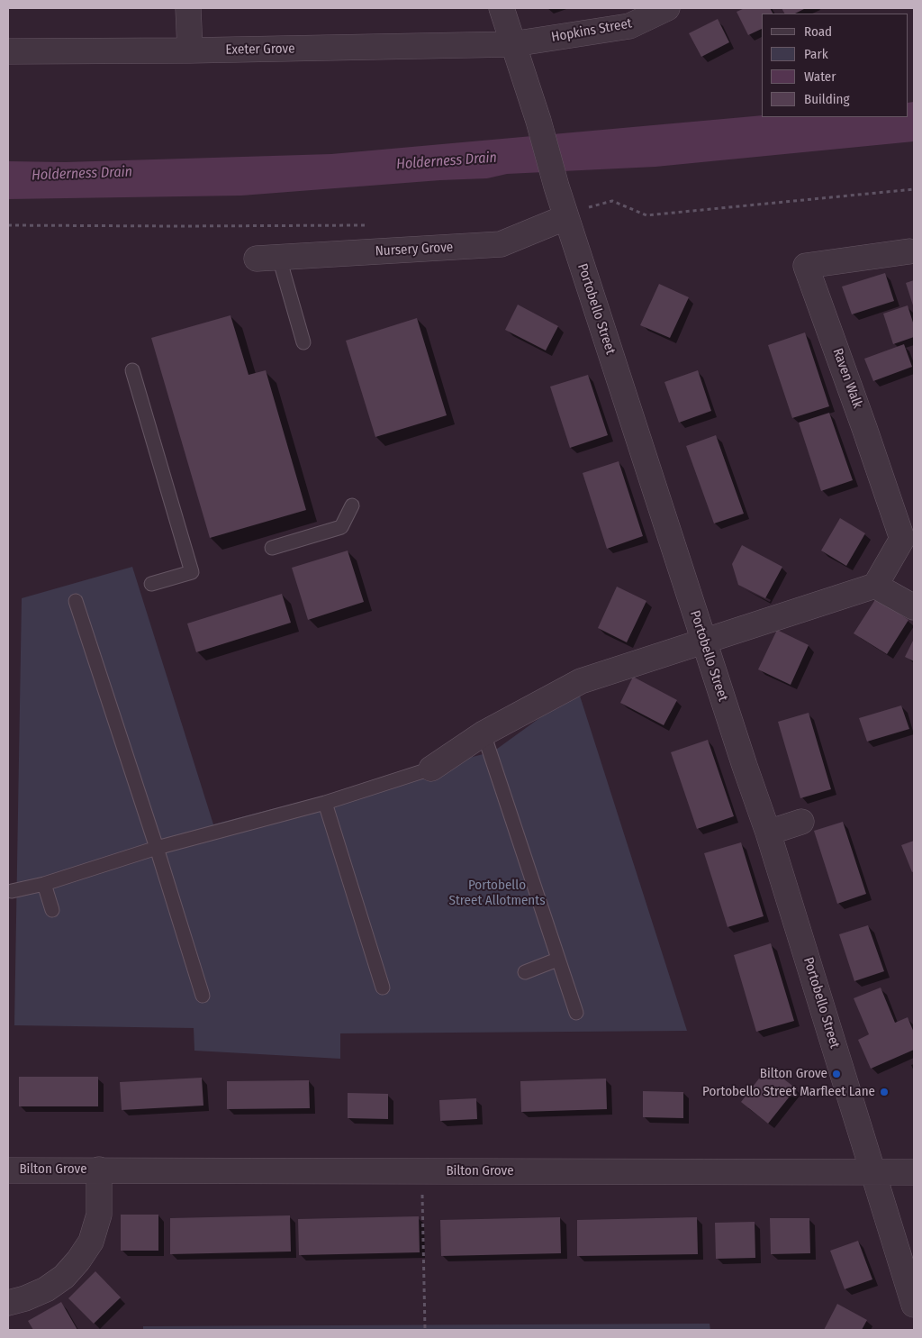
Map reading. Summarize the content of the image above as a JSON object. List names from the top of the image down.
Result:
{
  "streets": {
    "street": [
      "Hopkins Street",
      "Exeter Grove",
      "Nursery Grove",
      "Portobello Street",
      "Raven Walk",
      "Bilton Grove"
    ]
  },
  "crossings": [
    ["Hopkins Street", "Exeter Grove"],
    ["Hopkins Street", "Portobello Street"],
    ["Exeter Grove", "Portobello Street"],
    ["Nursery Grove", "Portobello Street"],
    ["Portobello Street", "Bilton Grove"]
  ],
  "water": ["Holderness Drain"],
  "parks": ["Portobello Street Allotments"],
  "places": ["Bilton Grove", "Portobello Street Marfleet Lane"],
  "legend": [
    "Road",
    "Park",
    "Water",
    "Building"
  ]
}
